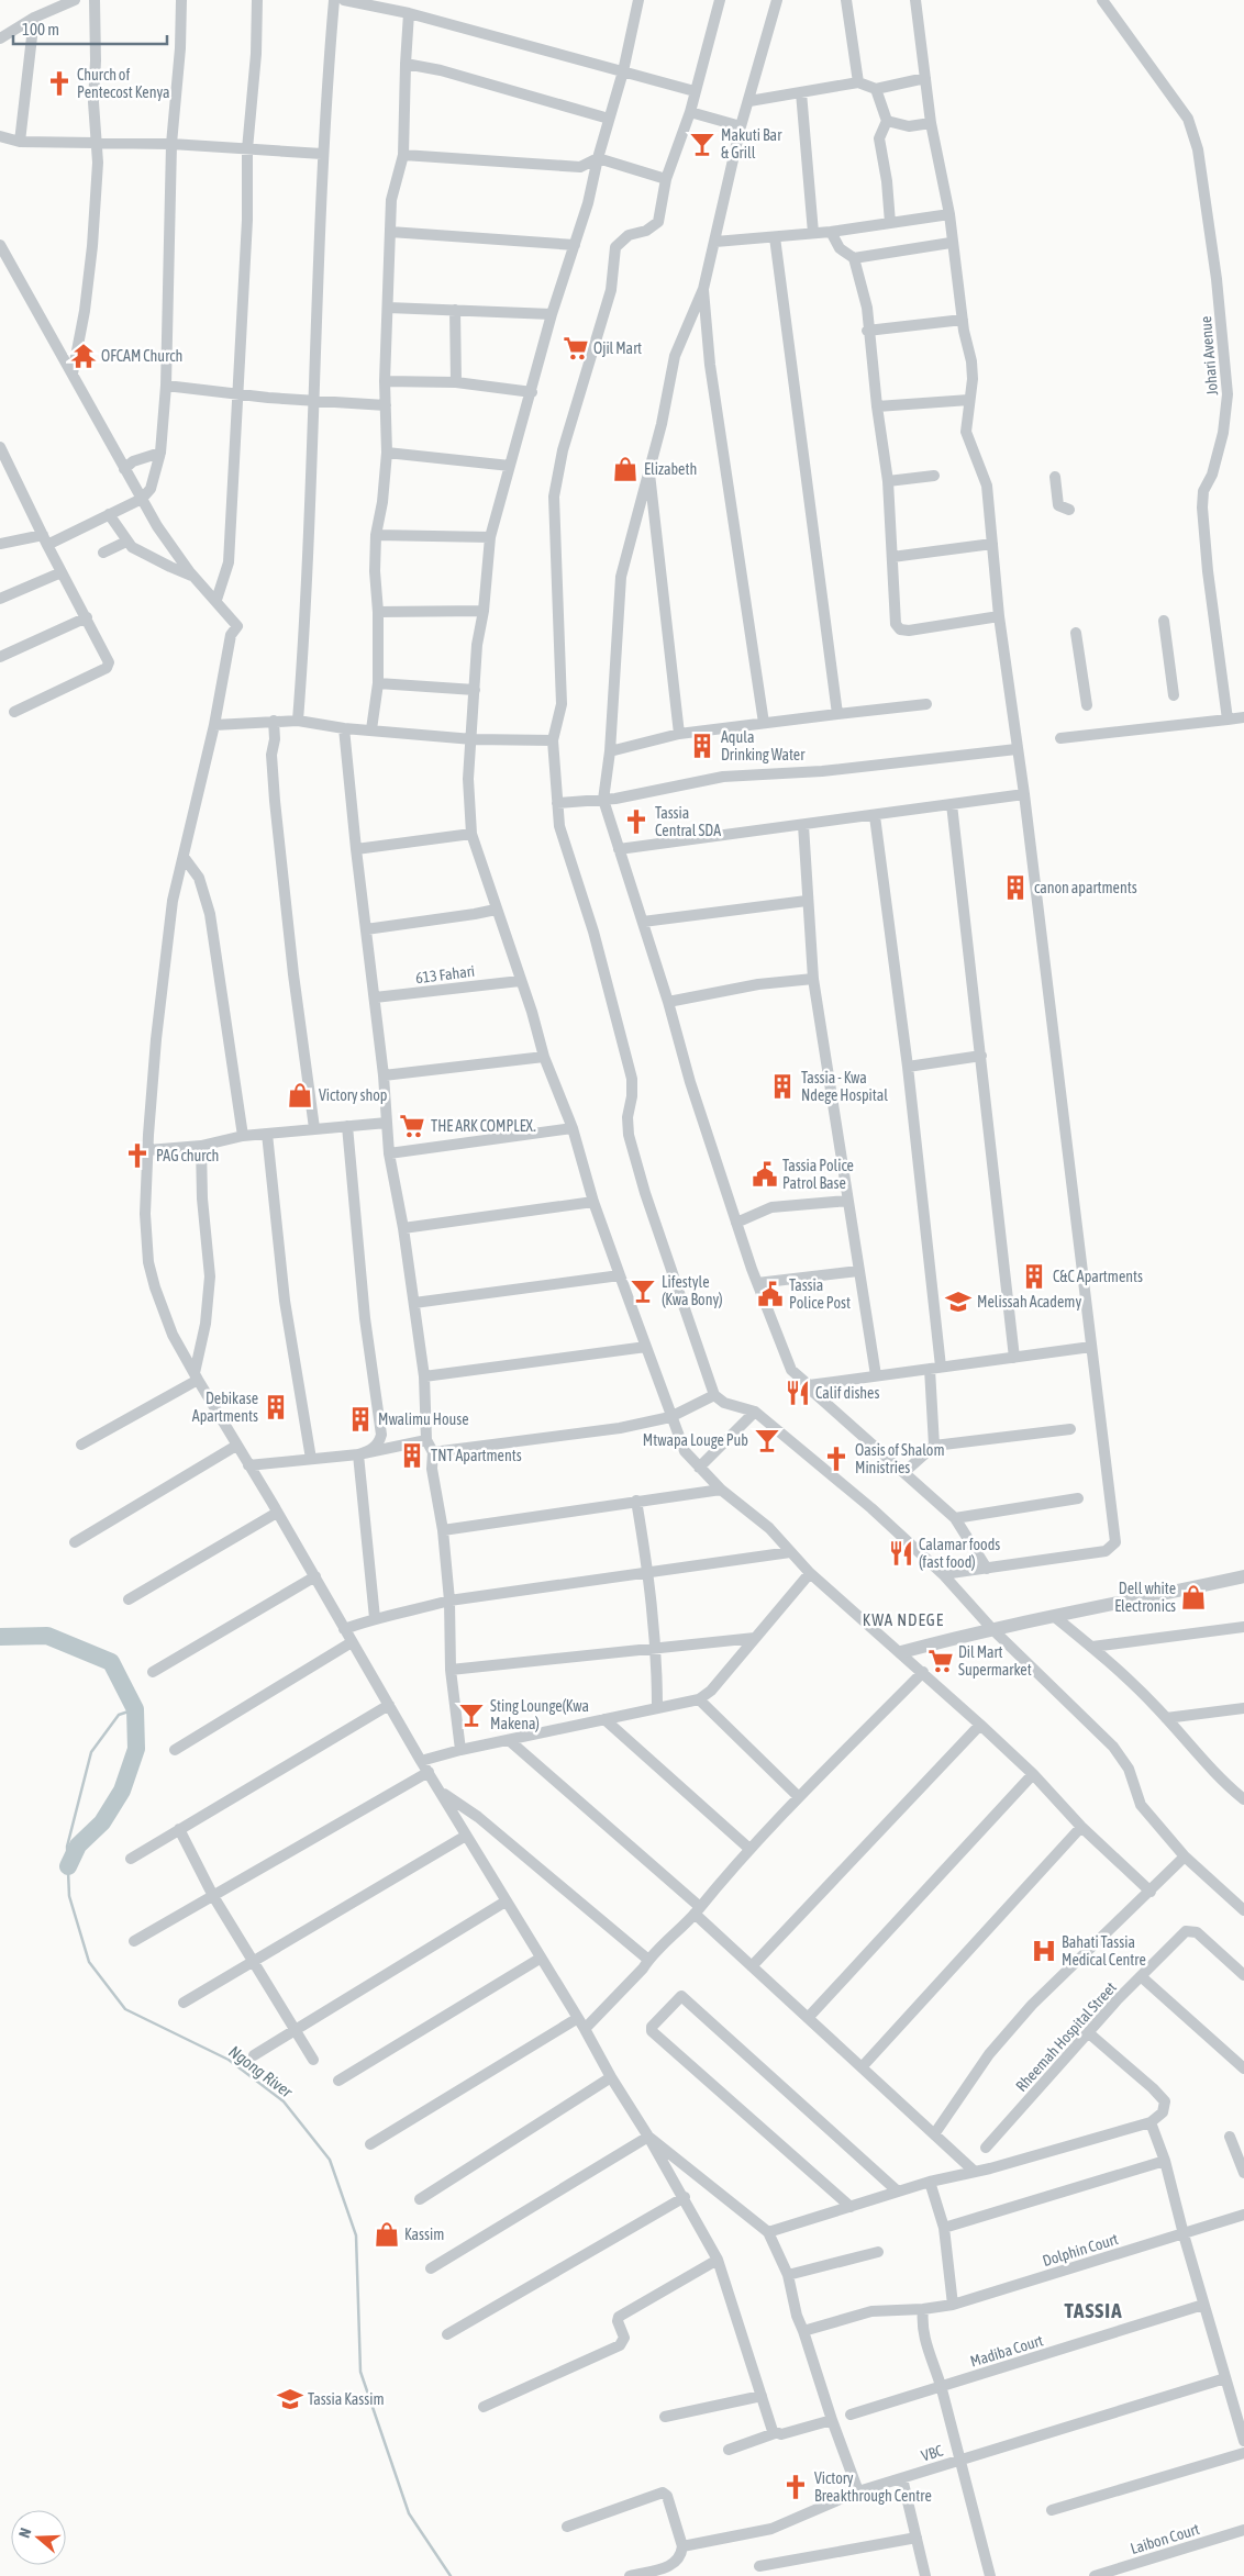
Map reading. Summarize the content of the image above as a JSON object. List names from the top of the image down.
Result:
{
  "streets": {
    "street": [
      "Johari Avenue",
      "613 Fahari",
      "Rheemah Hospital Street",
      "Dolphin Court",
      "Madiba Court",
      "VBC",
      "Laibon Court"
    ]
  },
  "districts": ["KWA NDEGE", "TASSIA"],
  "water": ["Ngong River"],
  "places": {
    "church": [
      "Church of Pentecost Kenya",
      "Tassia Central SDA",
      "PAG church",
      "Oasis of Shalom Ministries",
      "Victory Breakthrough Centre"
    ],
    "bar": [
      "Makuti Bar & Grill",
      "Lifestyle (Kwa Bony)",
      "Mtwapa Louge Pub",
      "Sting Lounge(Kwa Makena)"
    ],
    "supermarket": ["Ojil Mart", "THE ARK COMPLEX.", "Dil Mart Supermarket"],
    "temple": ["OFCAM Church"],
    "shop": [
      "Elizabeth",
      "Victory shop",
      "Dell white Electronics",
      "Kassim"
    ],
    "building": [
      "Aqula Drinking Water",
      "canon apartments",
      "Tassia - Kwa Ndege Hospital",
      "C&C Apartments",
      "Debikase Apartments",
      "Mwalimu House",
      "TNT Apartments"
    ],
    "public building": ["Tassia Police Patrol Base", "Tassia Police Post"],
    "school or university": ["Melissah Academy", "Tassia Kassim"],
    "restaurant": ["Calif dishes", "Calamar foods (fast food)"],
    "hospital": ["Bahati Tassia Medical Centre"]
  },
  "scale_bar": "100 m",
  "north": "left"
}
